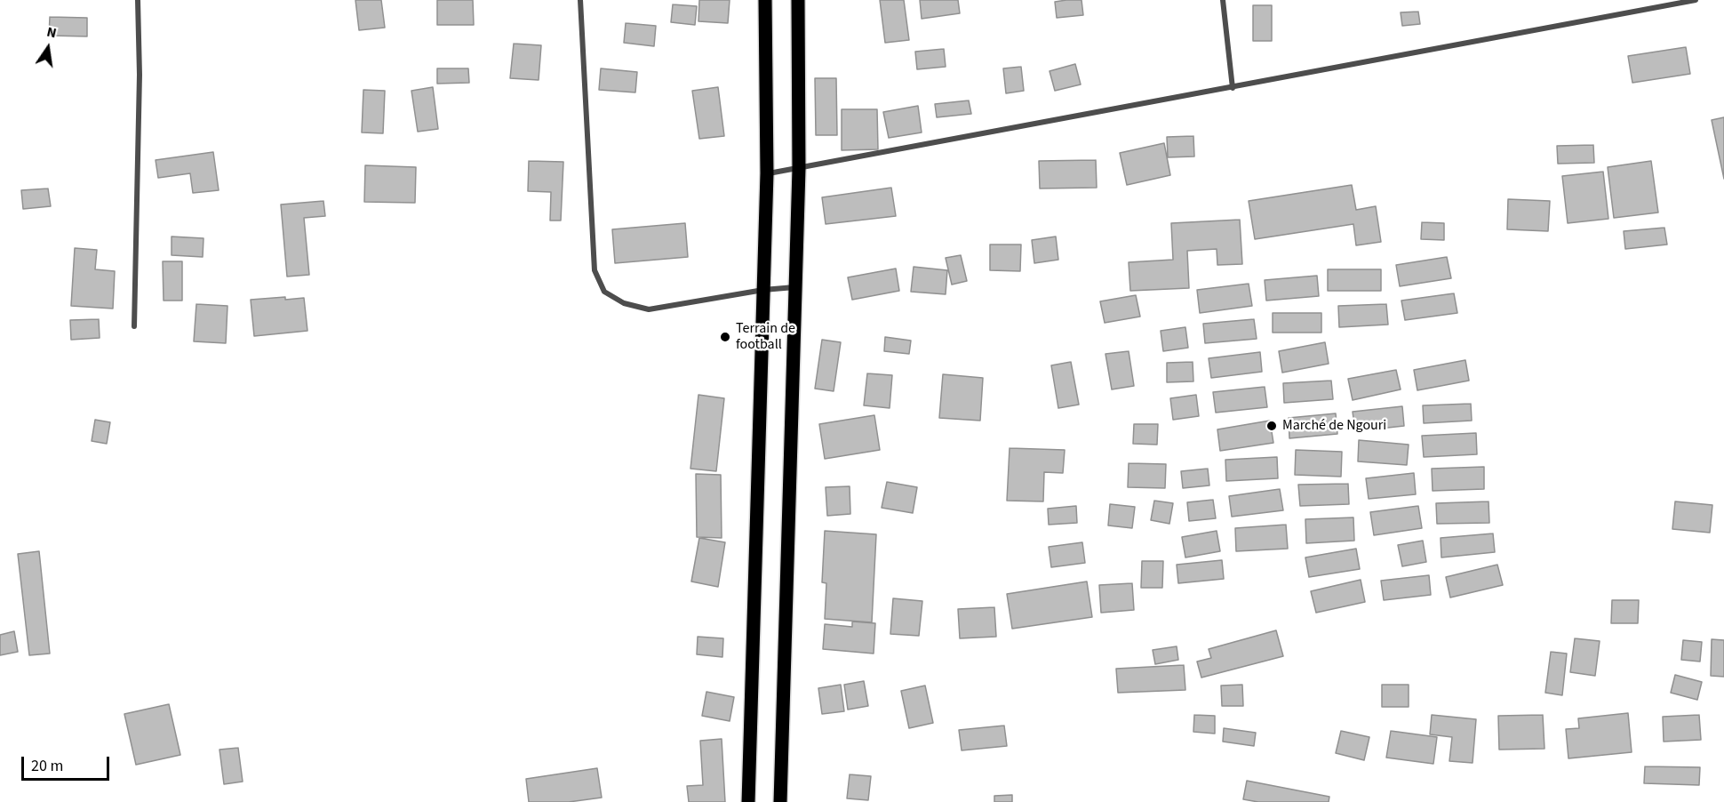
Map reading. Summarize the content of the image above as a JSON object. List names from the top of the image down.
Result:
{
  "places": ["Terrain de football", "Marché de Ngouri"],
  "scale_bar": "20 m",
  "north": "top"
}
